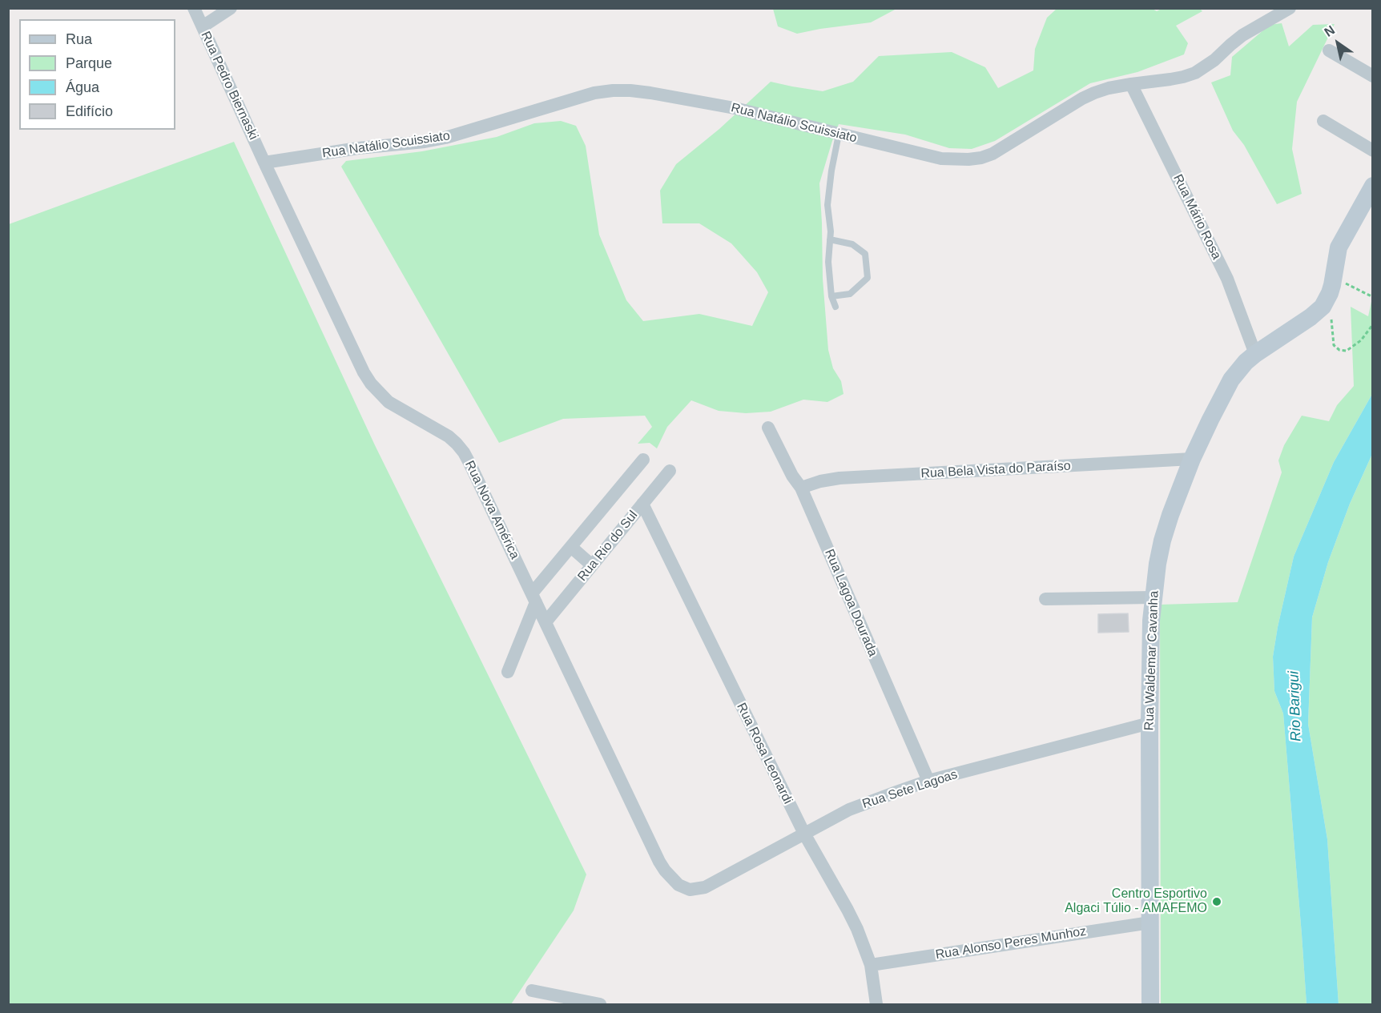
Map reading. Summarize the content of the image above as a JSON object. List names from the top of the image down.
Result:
{
  "streets": {
    "street": [
      "Rua Pedro Biernaski",
      "Rua Natálio Scuissiato",
      "Rua Mário Rosa",
      "Rua Bela Vista do Paraíso",
      "Rua Nova América",
      "Rua Rio do Sul",
      "Rua Lagoa Dourada",
      "Rua Waldemar Cavanha",
      "Rua Rosa Leonardi",
      "Rua Sete Lagoas",
      "Rua Alonso Peres Munhoz"
    ]
  },
  "crossings": [
    ["Rua Pedro Biernaski", "Rua Natálio Scuissiato"],
    ["Rua Pedro Biernaski", "Rua Nova América"],
    ["Rua Natálio Scuissiato", "Rua Mário Rosa"],
    ["Rua Natálio Scuissiato", "Rua Nova América"],
    ["Rua Mário Rosa", "Rua Waldemar Cavanha"],
    ["Rua Bela Vista do Paraíso", "Rua Lagoa Dourada"],
    ["Rua Bela Vista do Paraíso", "Rua Waldemar Cavanha"],
    ["Rua Nova América", "Rua Rio do Sul"],
    ["Rua Nova América", "Rua Sete Lagoas"],
    ["Rua Rio do Sul", "Rua Rosa Leonardi"],
    ["Rua Lagoa Dourada", "Rua Sete Lagoas"],
    ["Rua Waldemar Cavanha", "Rua Sete Lagoas"],
    ["Rua Waldemar Cavanha", "Rua Alonso Peres Munhoz"],
    ["Rua Rosa Leonardi", "Rua Sete Lagoas"],
    ["Rua Rosa Leonardi", "Rua Alonso Peres Munhoz"]
  ],
  "water": ["Rio Barigui"],
  "places": ["Centro Esportivo Algaci Túlio - AMAFEMO"],
  "legend": [
    "Rua",
    "Parque",
    "Água",
    "Edifício"
  ],
  "north": "top left"
}
